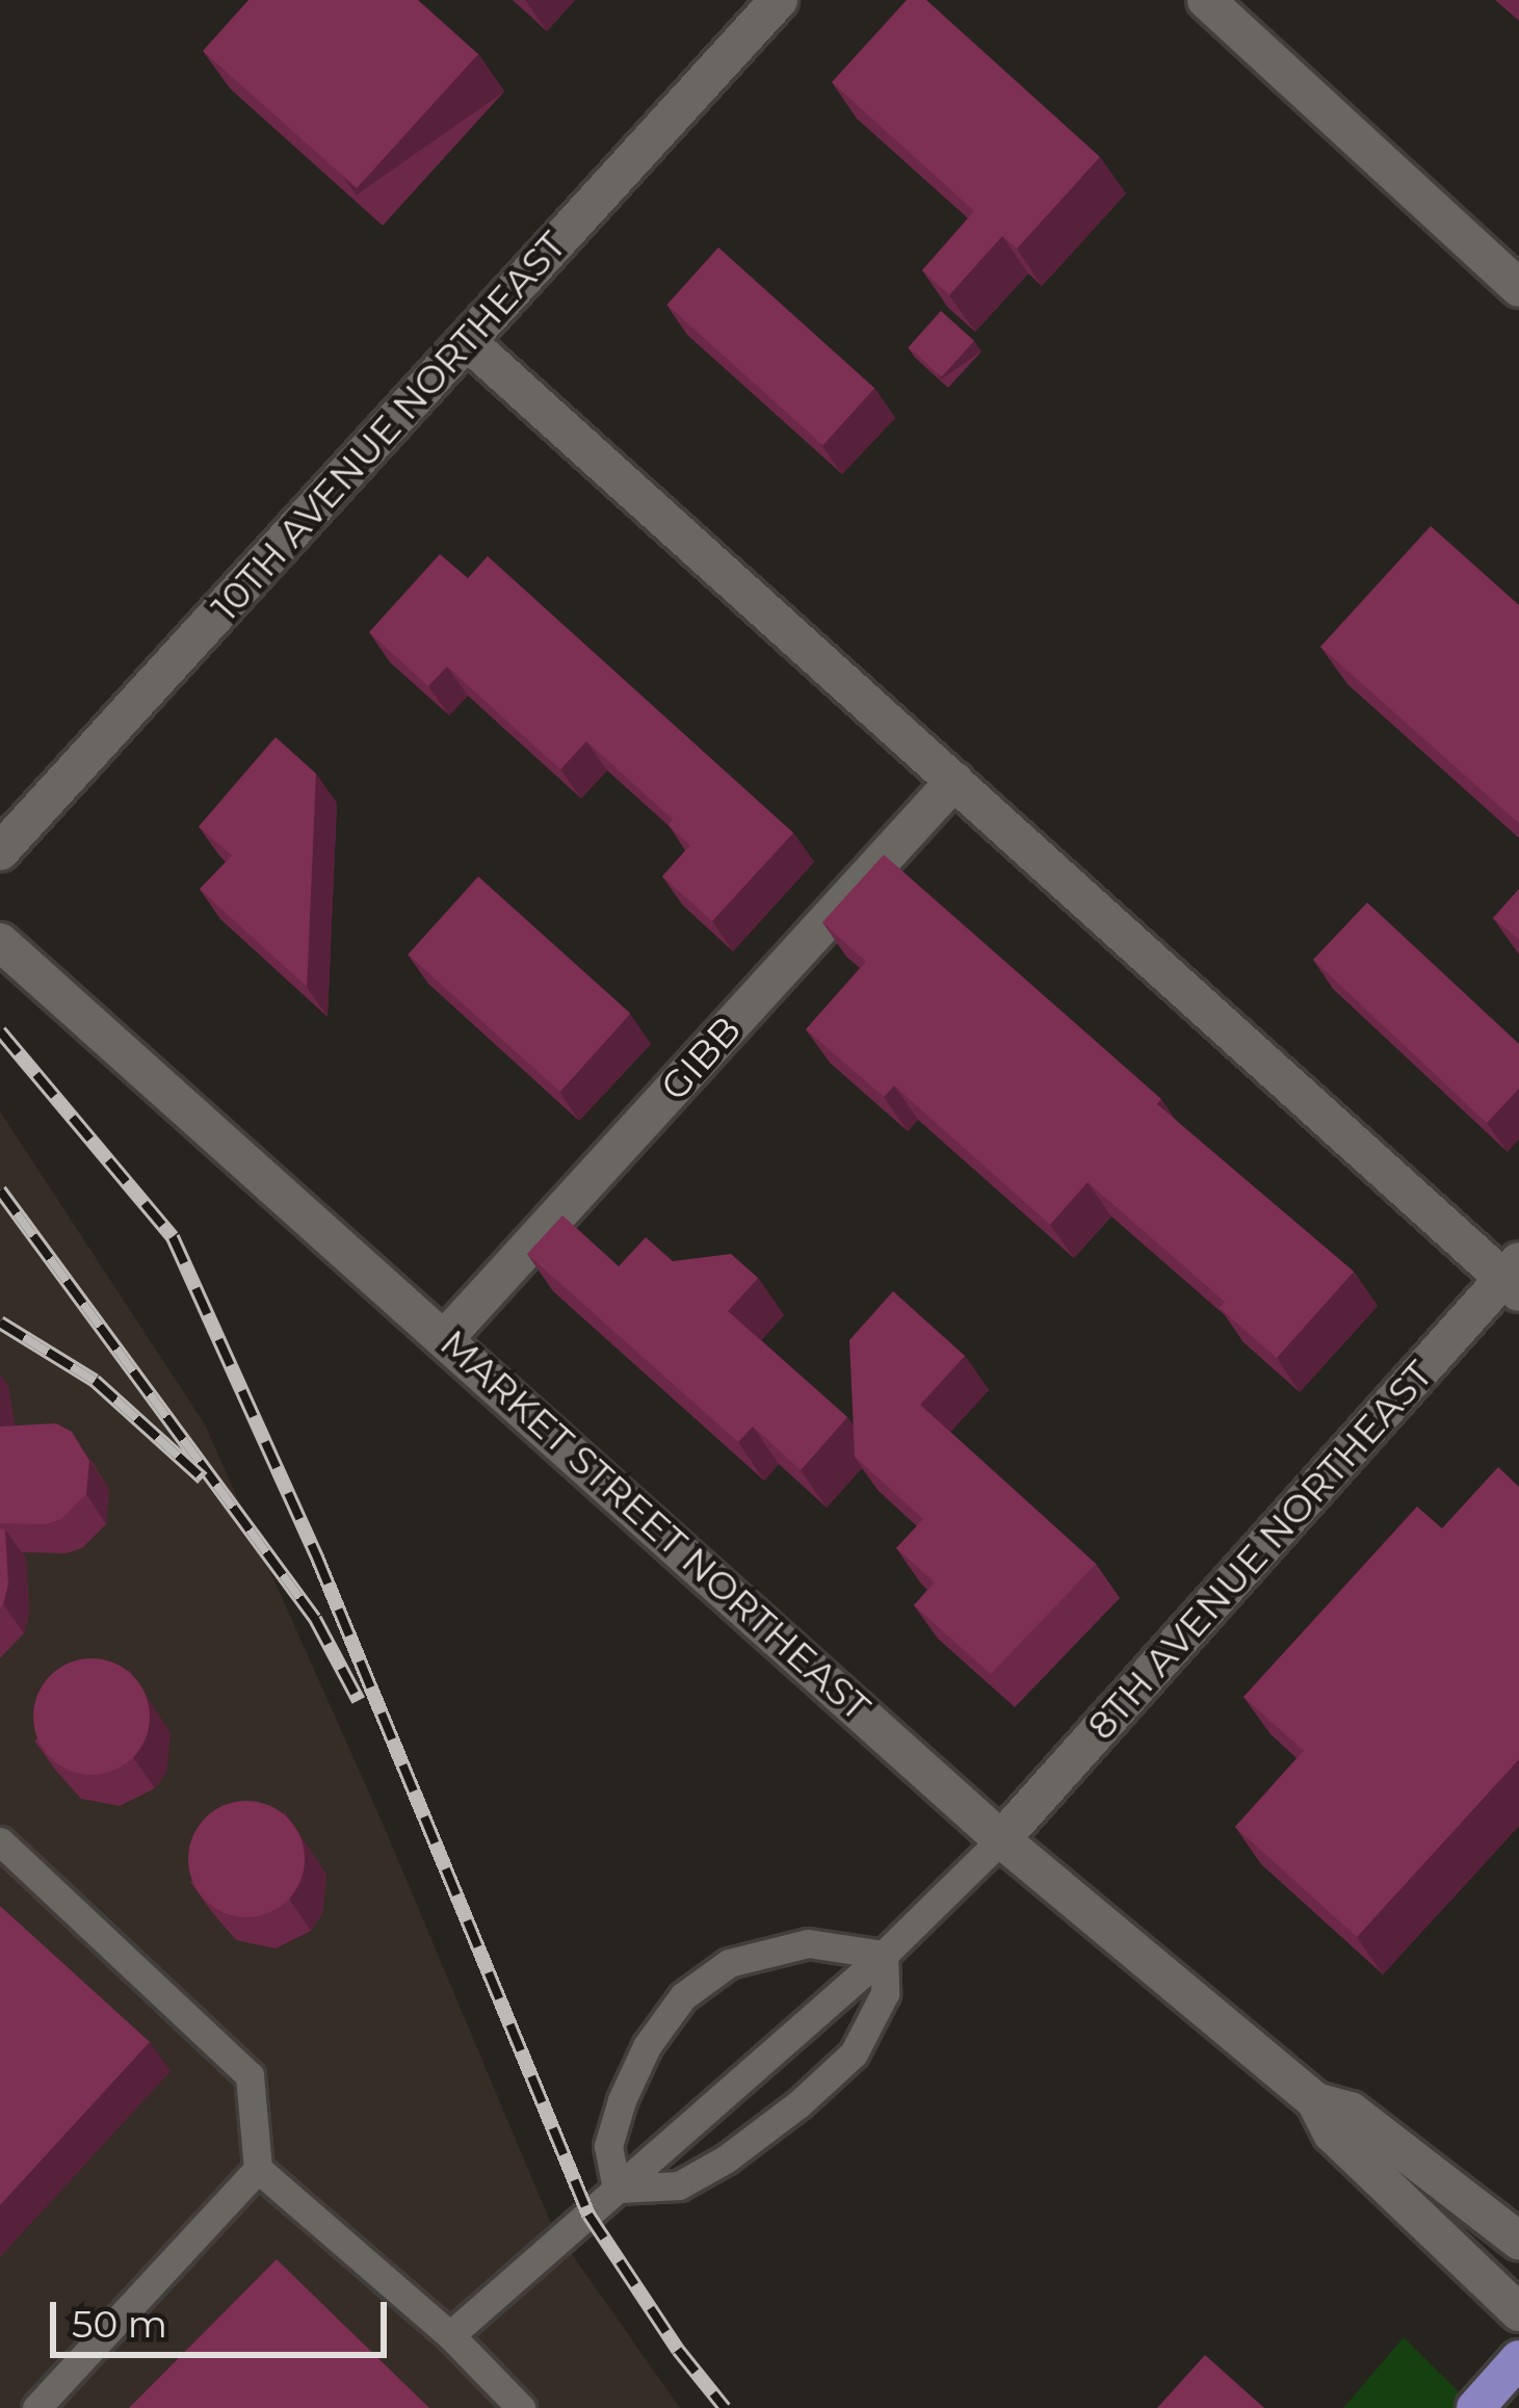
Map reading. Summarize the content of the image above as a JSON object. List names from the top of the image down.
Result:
{
  "streets": {
    "street": [
      "10TH AVENUE NORTHEAST",
      "GIBB",
      "MARKET STREET NORTHEAST",
      "8TH AVENUE NORTHEAST"
    ]
  },
  "crossings": [
    ["GIBB", "MARKET STREET NORTHEAST"],
    ["MARKET STREET NORTHEAST", "8TH AVENUE NORTHEAST"]
  ],
  "scale_bar": "50 m"
}
